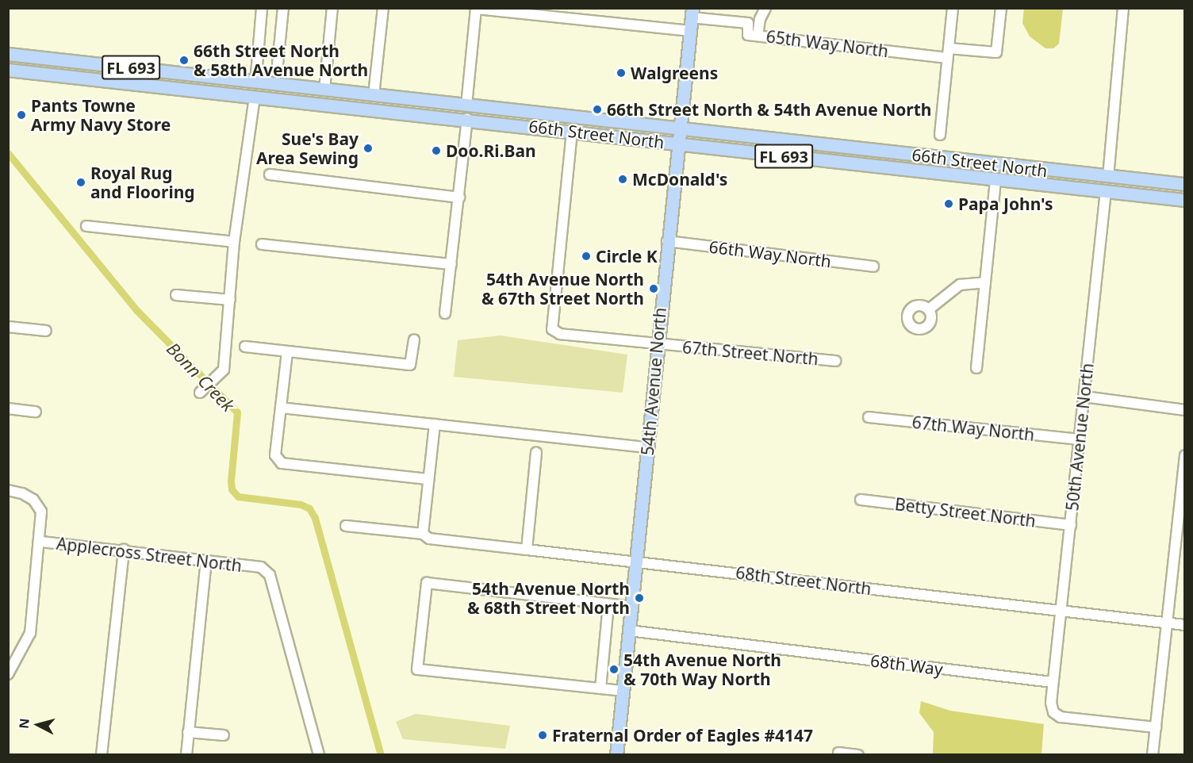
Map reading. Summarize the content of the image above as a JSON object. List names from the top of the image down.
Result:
{
  "streets": {
    "main road": ["FL 693", "66th Street North", "54th Avenue North"],
    "street": [
      "65th Way North",
      "66th Way North",
      "67th Street North",
      "67th Way North",
      "50th Avenue North",
      "Betty Street North",
      "Applecross Street North",
      "68th Street North",
      "68th Way"
    ]
  },
  "crossings": [
    ["65th Way North", "54th Avenue North"],
    ["66th Street North", "67th Street North"],
    ["66th Street North", "54th Avenue North"],
    ["66th Street North", "50th Avenue North"],
    ["66th Way North", "54th Avenue North"],
    ["67th Street North", "54th Avenue North"],
    ["54th Avenue North", "68th Street North"],
    ["54th Avenue North", "68th Way"],
    ["67th Way North", "50th Avenue North"],
    ["50th Avenue North", "Betty Street North"],
    ["50th Avenue North", "68th Street North"],
    ["50th Avenue North", "68th Way"]
  ],
  "water": ["Bonn Creek"],
  "places": [
    "66th Street North & 58th Avenue North",
    "Walgreens",
    "66th Street North & 54th Avenue North",
    "Pants Towne Army Navy Store",
    "Sue's Bay Area Sewing",
    "Doo.Ri.Ban",
    "McDonald's",
    "Royal Rug and Flooring",
    "Papa John's",
    "Circle K",
    "54th Avenue North & 67th Street North",
    "54th Avenue North & 68th Street North",
    "54th Avenue North & 70th Way North",
    "Fraternal Order of Eagles #4147"
  ],
  "north": "left"
}
